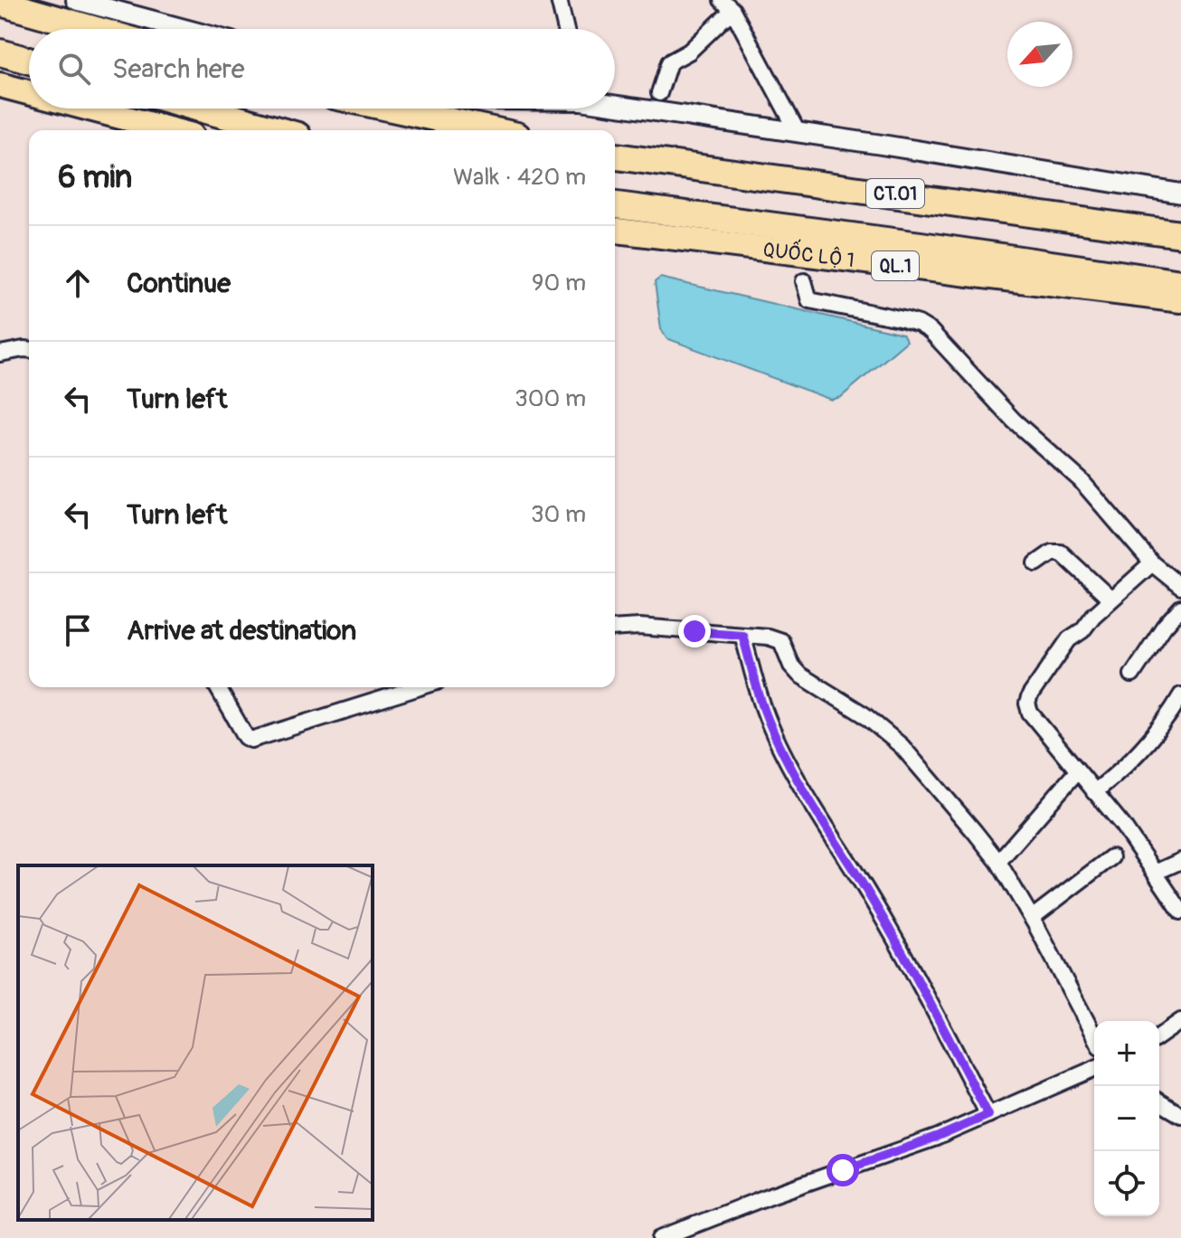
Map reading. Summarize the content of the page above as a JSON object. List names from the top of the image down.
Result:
{
  "streets": {
    "highway": ["CT.01", "QUỐC LỘ 1", "QL.1"]
  },
  "north": "bottom left",
  "page": {
    "search": "Search here",
    "heading": ["6 min", "Walk · 420 m"],
    "list": [
      ["Continue", "90 m"],
      ["Turn left", "300 m"],
      ["Turn left", "30 m"],
      "Arrive at destination"
    ],
    "map_buttons": ["+", "−"]
  }
}
